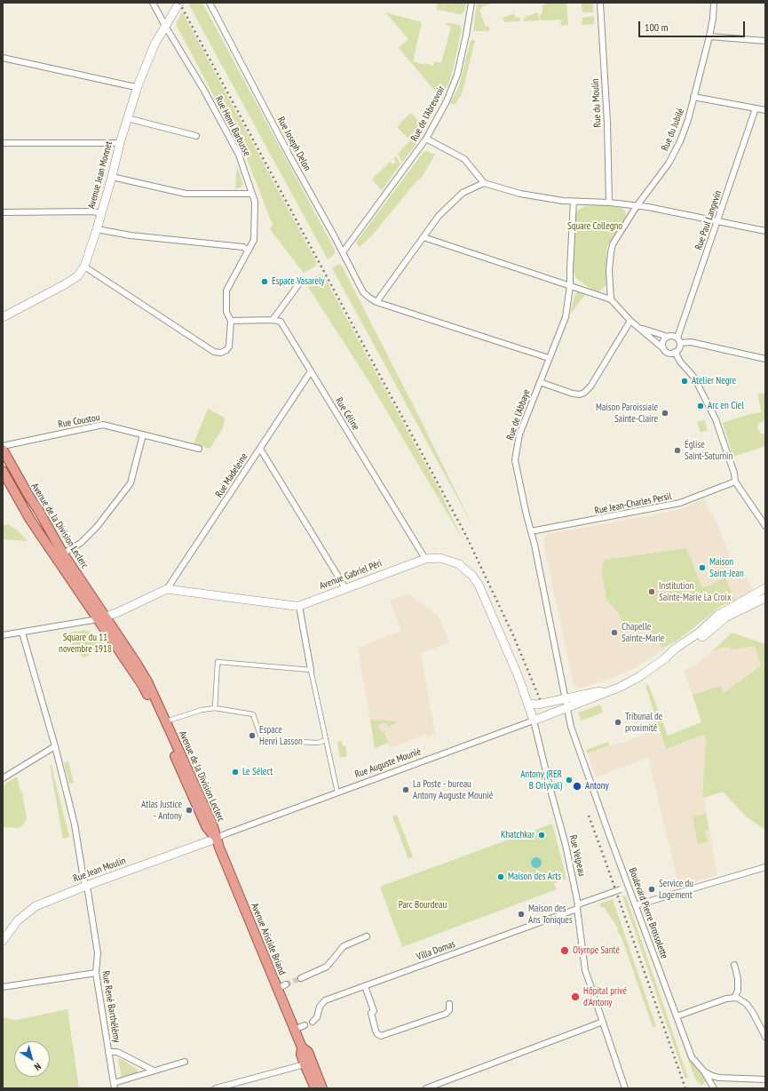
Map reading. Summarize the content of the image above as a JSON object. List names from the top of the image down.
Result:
{
  "streets": {
    "main road": [
      "Avenue Jean Monnet",
      "Avenue de la Division Leclerc",
      "Avenue Gabriel Péri",
      "Rue Auguste Mounié",
      "Rue Jean Moulin",
      "Avenue Aristide Briand"
    ],
    "street": [
      "Rue du Moulin",
      "Rue de l'Abreuvoir",
      "Rue Henri Barbusse",
      "Rue du Jubilé",
      "Rue Joseph Delon",
      "Rue Paul Langevin",
      "Rue Céline",
      "Rue de l'Abbaye",
      "Rue Coustou",
      "Rue Madeleine",
      "Rue Jean-Charles Persil",
      "Rue Velpeau",
      "Boulevard Pierre Brossolette",
      "Villa Domas",
      "Rue René Barthélémy"
    ]
  },
  "crossings": [
    ["Rue de l'Abreuvoir", "Rue Joseph Delon"],
    ["Rue Henri Barbusse", "Avenue Jean Monnet"],
    ["Rue Céline", "Rue Madeleine"],
    ["Rue Céline", "Avenue Gabriel Péri"],
    ["Rue de l'Abbaye", "Rue Jean-Charles Persil"],
    ["Rue de l'Abbaye", "Boulevard Pierre Brossolette"],
    ["Rue Madeleine", "Avenue Gabriel Péri"],
    ["Avenue de la Division Leclerc", "Rue Auguste Mounié"],
    ["Avenue de la Division Leclerc", "Rue Jean Moulin"],
    ["Avenue de la Division Leclerc", "Avenue Aristide Briand"],
    ["Avenue Gabriel Péri", "Rue Auguste Mounié"],
    ["Avenue Gabriel Péri", "Rue Velpeau"],
    ["Rue Auguste Mounié", "Rue Velpeau"],
    ["Rue Auguste Mounié", "Rue Jean Moulin"],
    ["Rue Auguste Mounié", "Boulevard Pierre Brossolette"],
    ["Rue Auguste Mounié", "Avenue Aristide Briand"],
    ["Rue Velpeau", "Villa Domas"],
    ["Rue Jean Moulin", "Avenue Aristide Briand"],
    ["Rue Jean Moulin", "Rue René Barthélémy"],
    ["Boulevard Pierre Brossolette", "Villa Domas"]
  ],
  "parks": ["Square Collegno", "Square du 11 novembre 1918", "Parc Bourdeau"],
  "places": [
    "Espace Vasarely",
    "Atelier Negre",
    "Arc en Ciel",
    "Maison Paroissiale Sainte-Claire",
    "Église Saint-Saturnin",
    "Maison Saint-Jean",
    "Institution Sainte-Marie La Croix",
    "Chapelle Sainte-Marie",
    "Tribunal de proximité",
    "Espace Henri Lasson",
    "Le Sélect",
    "Antony (RER B Orlyval)",
    "Antony",
    "La Poste - bureau Antony Auguste Mounié",
    "Atlas Justice - Antony",
    "Khatchkar",
    "Maison des Arts",
    "Service du Logement",
    "Maison des Ans Toniques",
    "Olympe Santé",
    "Hôpital privé d'Antony"
  ],
  "scale_bar": "100 m",
  "north": "bottom right"
}
